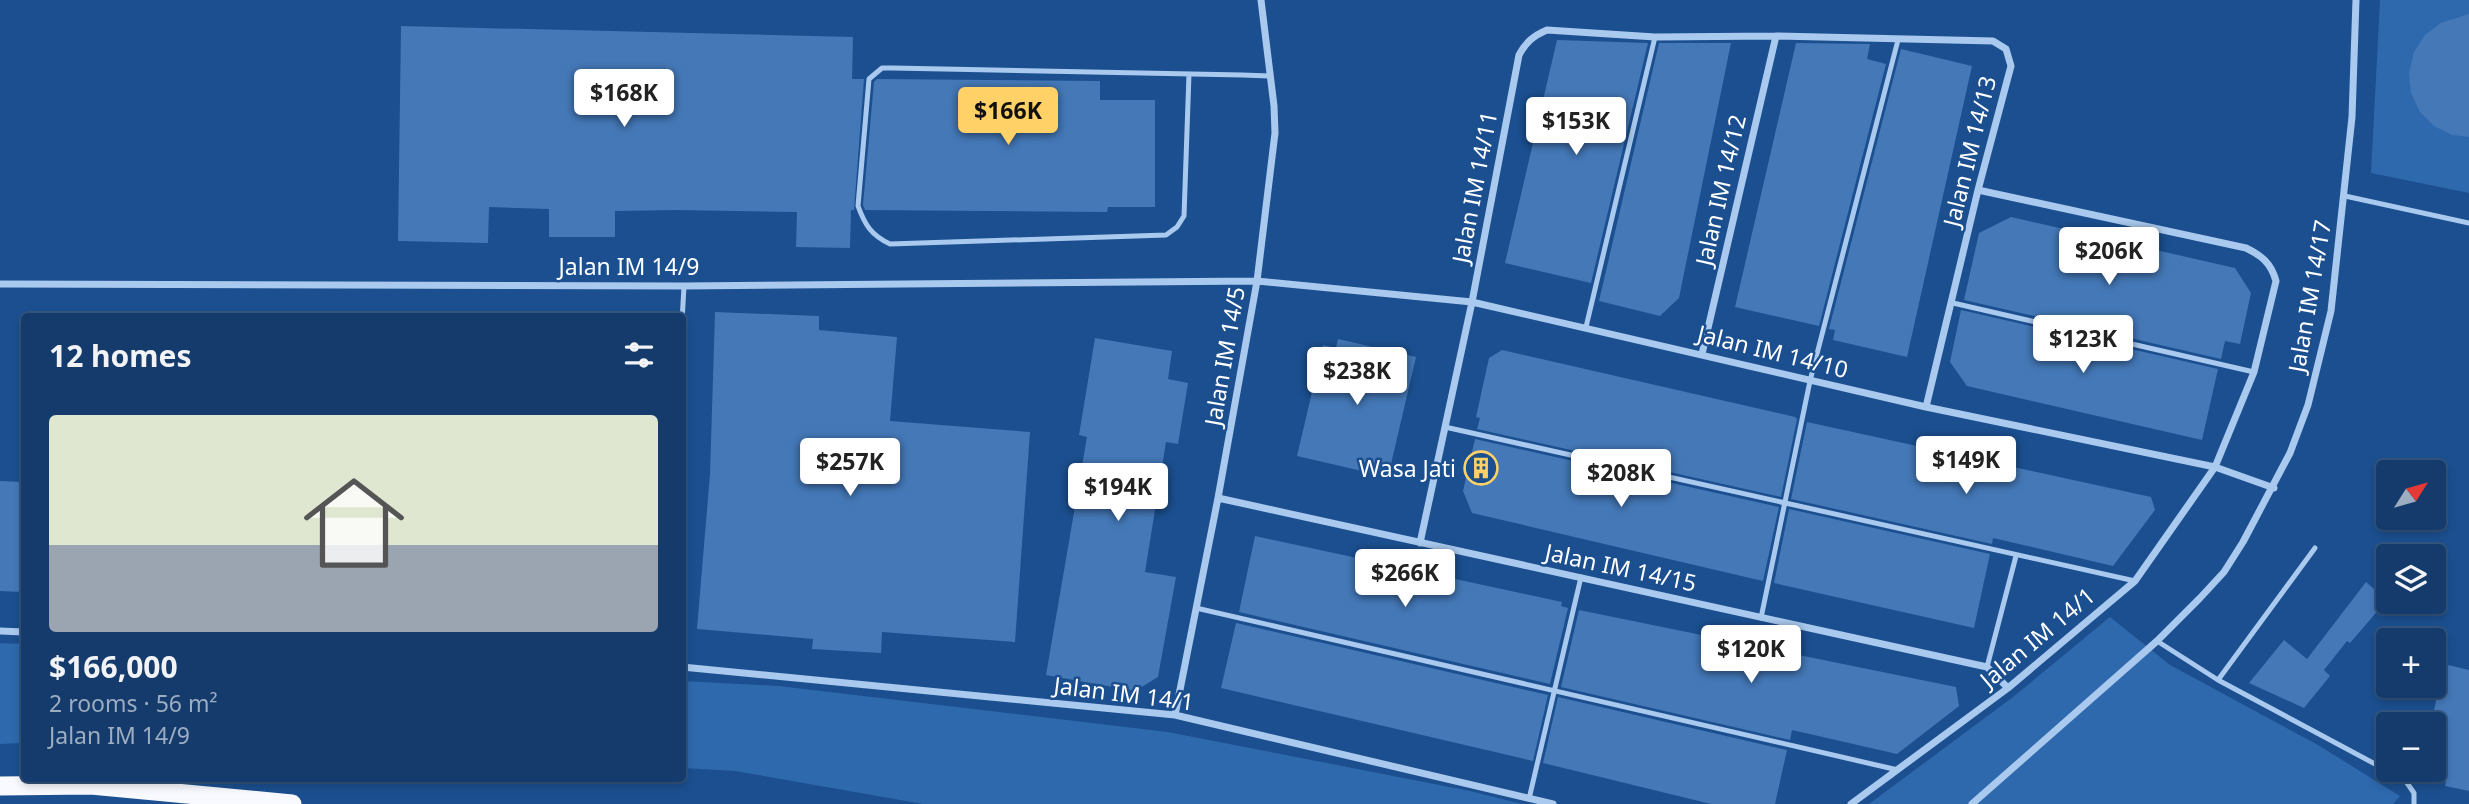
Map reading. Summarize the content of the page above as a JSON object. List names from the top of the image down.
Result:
{
  "streets": {
    "street": [
      "Jalan IM 14/13",
      "Jalan IM 14/11",
      "Jalan IM 14/12",
      "Jalan IM 14/9",
      "Jalan IM 14/17",
      "Jalan IM 14/10",
      "Jalan IM 14/5",
      "Jalan IM 14/15",
      "Jalan IM 14/1"
    ]
  },
  "crossings": [
    ["Jalan IM 14/13", "Jalan IM 14/11"],
    ["Jalan IM 14/13", "Jalan IM 14/12"],
    ["Jalan IM 14/13", "Jalan IM 14/10"],
    ["Jalan IM 14/13", "Jalan IM 14/1"],
    ["Jalan IM 14/11", "Jalan IM 14/12"],
    ["Jalan IM 14/11", "Jalan IM 14/10"],
    ["Jalan IM 14/11", "Jalan IM 14/15"],
    ["Jalan IM 14/12", "Jalan IM 14/10"],
    ["Jalan IM 14/9", "Jalan IM 14/10"],
    ["Jalan IM 14/9", "Jalan IM 14/5"],
    ["Jalan IM 14/17", "Jalan IM 14/10"],
    ["Jalan IM 14/10", "Jalan IM 14/5"],
    ["Jalan IM 14/10", "Jalan IM 14/1"],
    ["Jalan IM 14/5", "Jalan IM 14/15"],
    ["Jalan IM 14/5", "Jalan IM 14/1"]
  ],
  "places": {
    "building": ["Wasa Jati"]
  },
  "north": "top right",
  "page": {
    "price": [
      "$168K",
      "$166K",
      "$153K",
      "$206K",
      "$123K",
      "$238K",
      "$149K",
      "$257K",
      "$208K",
      "$194K",
      "$266K",
      "$120K"
    ],
    "heading": "12 homes",
    "list": [
      {
        "name": "$166,000",
        "note": "2 rooms · 56 m² · Jalan IM 14/9"
      }
    ],
    "map_buttons": ["+", "−"]
  }
}
